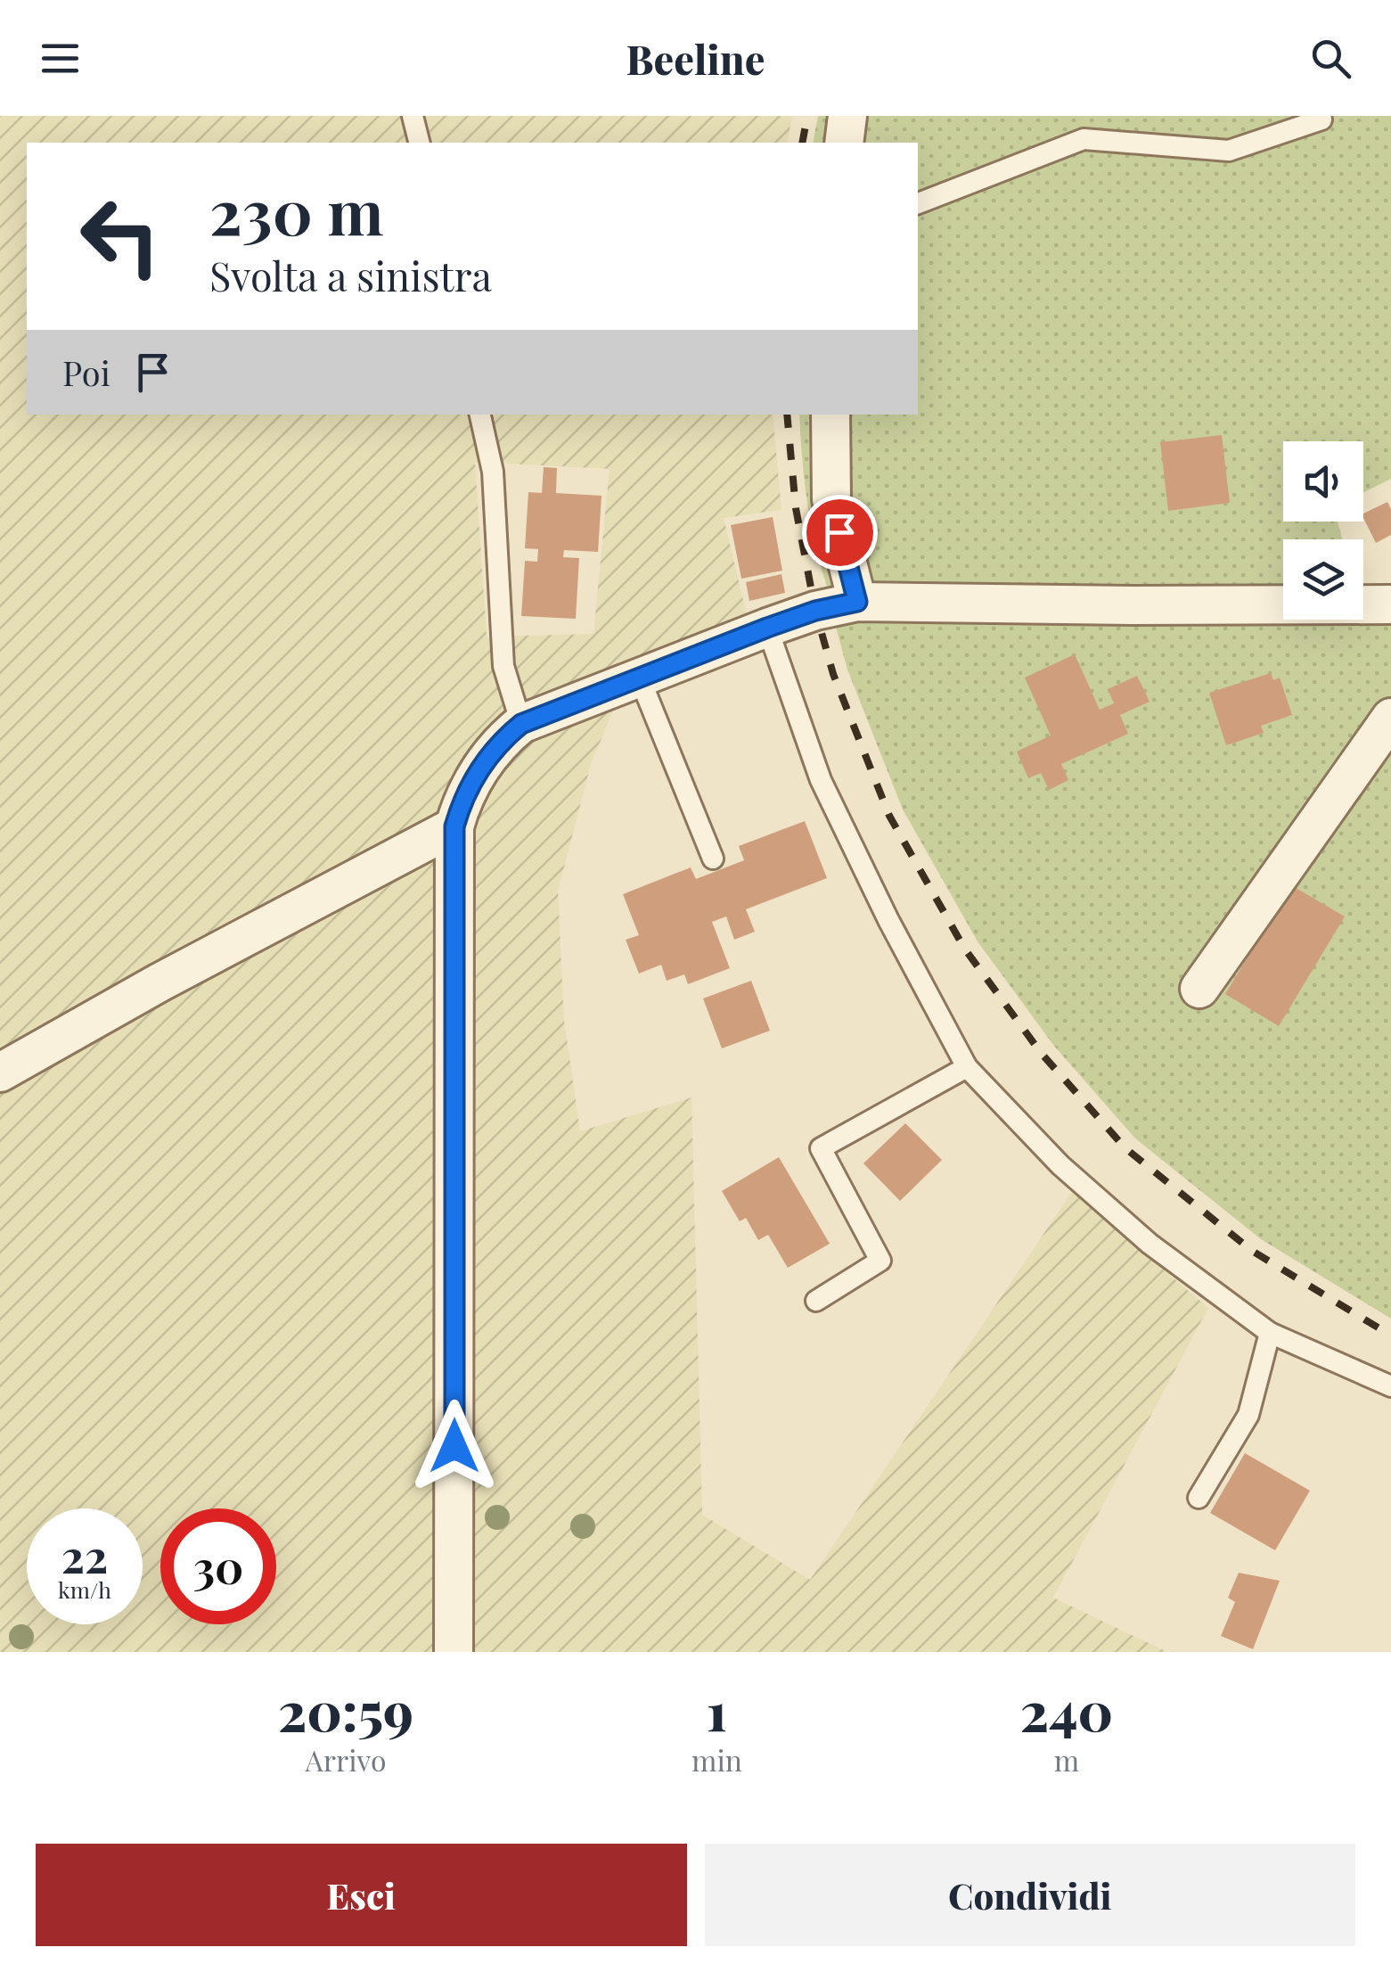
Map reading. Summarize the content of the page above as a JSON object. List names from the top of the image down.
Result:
{
  "page": {
    "header": "Beeline",
    "turn": ["230 m", "Svolta a sinistra"],
    "then": "Poi",
    "speed": "22 km/h",
    "limit": "30",
    "eta": [
      "20:59",
      "Arrivo",
      "1",
      "min",
      "240",
      "m"
    ],
    "buttons": ["Esci", "Condividi"]
  }
}
